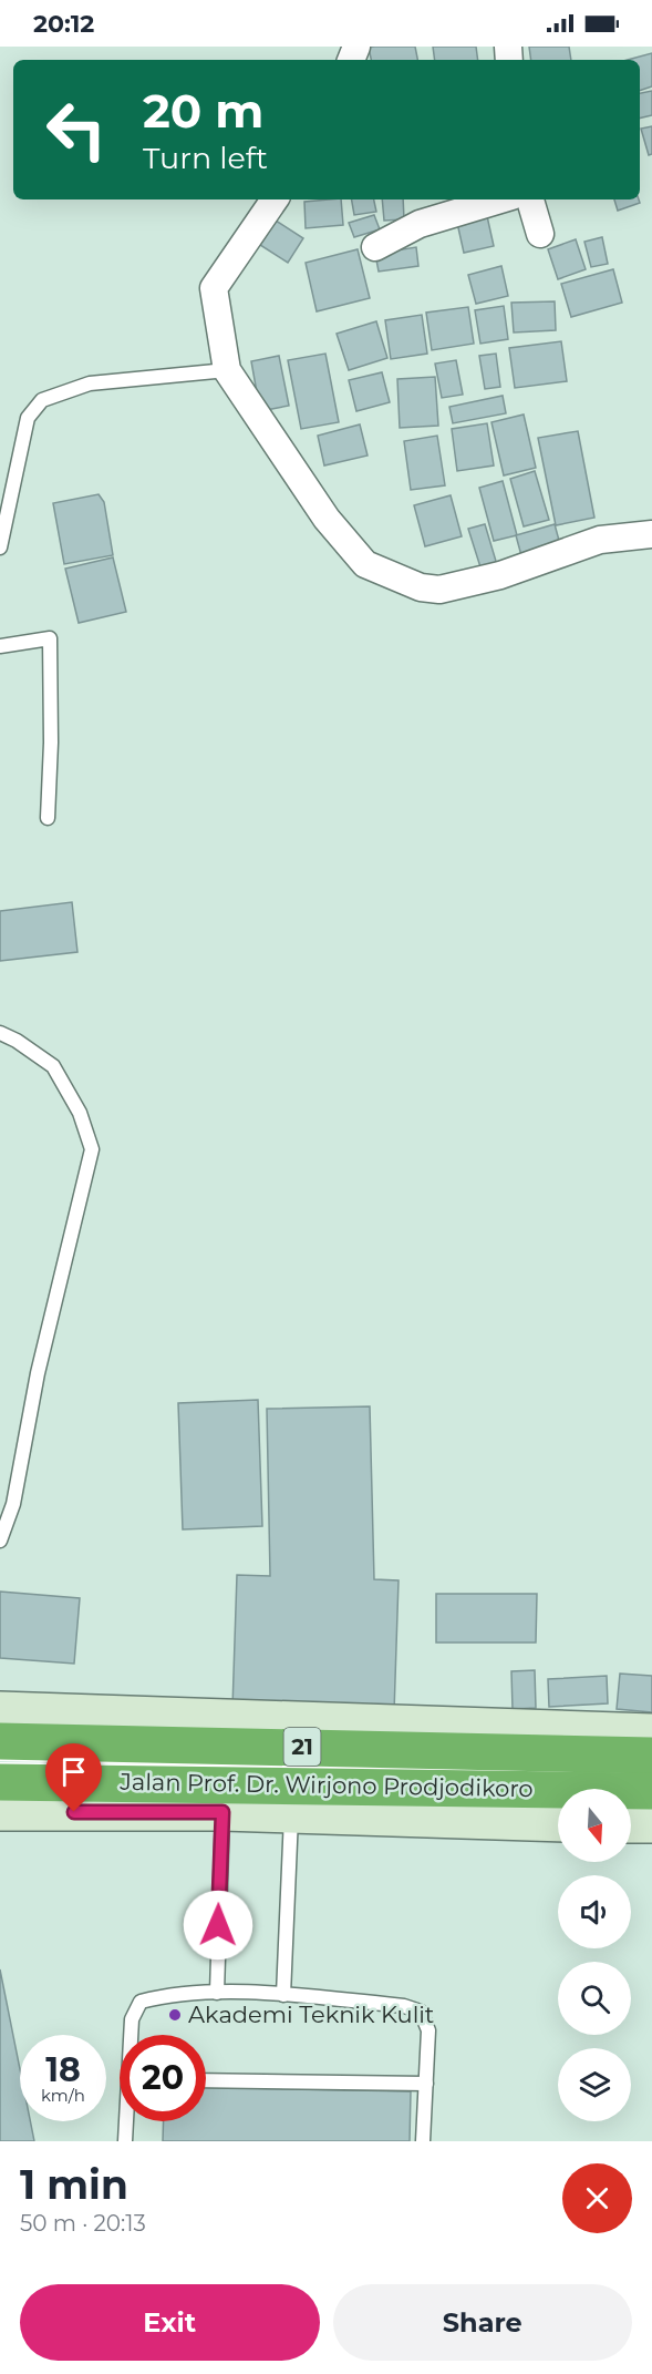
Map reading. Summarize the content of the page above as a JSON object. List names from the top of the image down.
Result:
{
  "streets": {
    "highway": ["21", "Jalan Prof. Dr. Wirjono Prodjodikoro"]
  },
  "places": ["Akademi Teknik Kulit"],
  "north": "bottom",
  "page": {
    "status": "20:12",
    "turn": ["20 m", "Turn left"],
    "speed": "18 km/h",
    "limit": "20",
    "heading": ["1 min", "50 m · 20:13"],
    "buttons": ["Exit", "Share"]
  }
}
